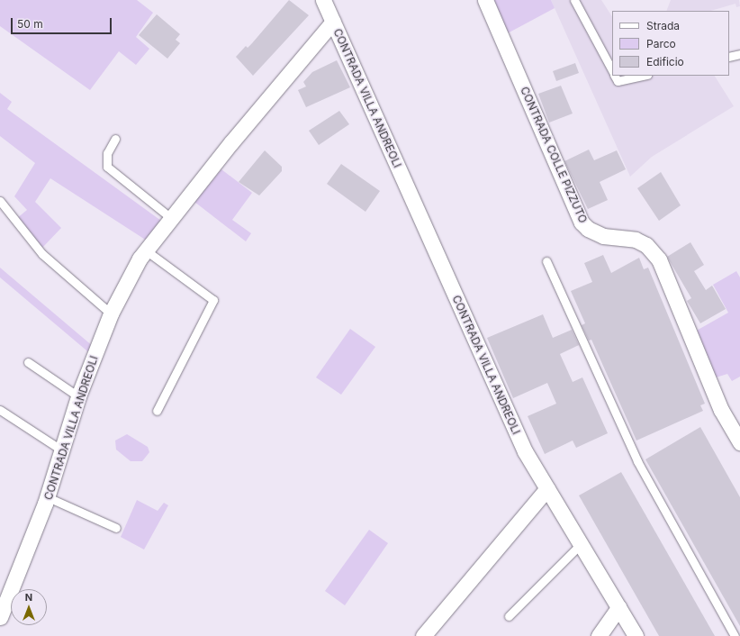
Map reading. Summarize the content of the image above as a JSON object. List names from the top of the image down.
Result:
{
  "streets": {
    "street": ["CONTRADA VILLA ANDREOLI", "CONTRADA COLLE PIZZUTO"]
  },
  "legend": ["Strada", "Parco", "Edificio"],
  "scale_bar": "50 m",
  "north": "top"
}
